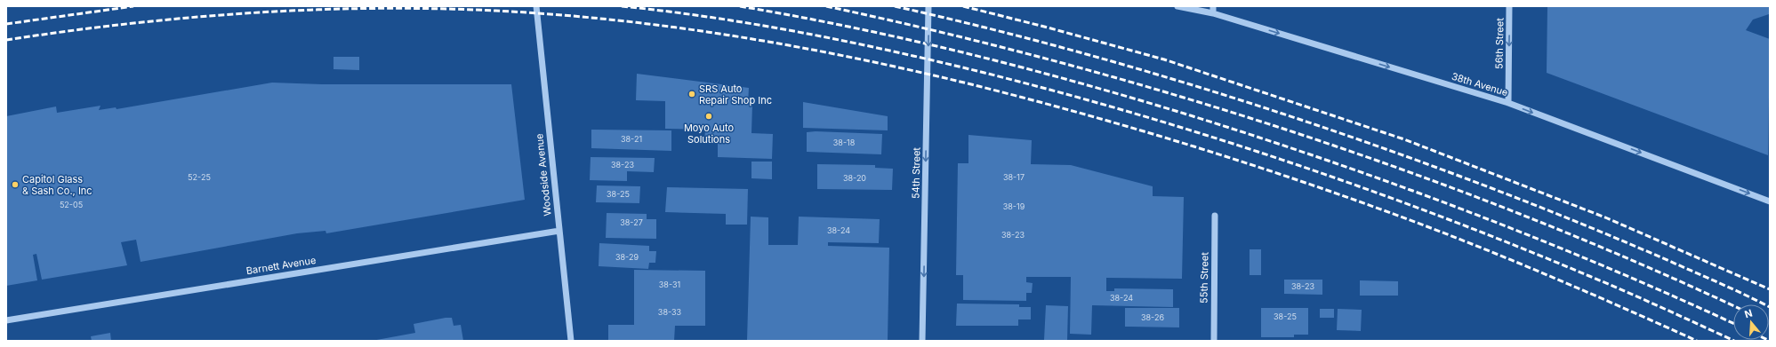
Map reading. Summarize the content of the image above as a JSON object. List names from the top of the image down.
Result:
{
  "streets": {
    "street": [
      "56th Street",
      "38th Avenue",
      "54th Street",
      "Woodside Avenue",
      "Barnett Avenue",
      "55th Street"
    ]
  },
  "crossings": [
    ["56th Street", "38th Avenue"],
    ["Woodside Avenue", "Barnett Avenue"]
  ],
  "one_way": ["56th Street", "38th Avenue", "54th Street"],
  "places": ["SRS Auto Repair Shop Inc", "Moyo Auto Solutions", "Capitol Glass & Sash Co., Inc"],
  "house_numbers": [
    "38-21",
    "38-18",
    "38-23",
    "52-25",
    "38-17",
    "38-20",
    "38-25",
    "52-05",
    "38-19",
    "38-27",
    "38-24",
    "38-23",
    "38-29",
    "38-31",
    "38-23",
    "38-24",
    "38-33",
    "38-25",
    "38-26"
  ],
  "north": "top"
}
